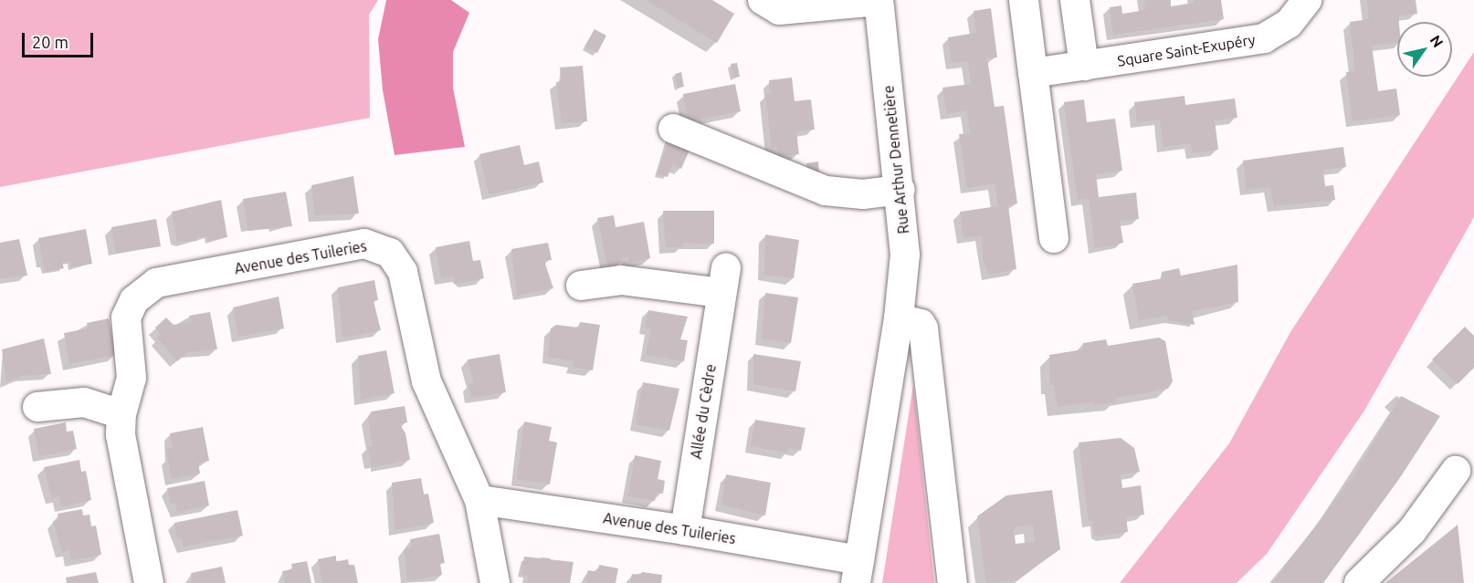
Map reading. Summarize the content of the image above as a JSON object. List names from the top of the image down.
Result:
{
  "streets": {
    "street": [
      "Square Saint-Exupéry",
      "Rue Arthur Dennetière",
      "Avenue des Tuileries",
      "Allée du Cèdre"
    ]
  },
  "crossings": [
    ["Rue Arthur Dennetière", "Avenue des Tuileries"],
    ["Avenue des Tuileries", "Allée du Cèdre"]
  ],
  "scale_bar": "20 m",
  "north": "top right"
}
